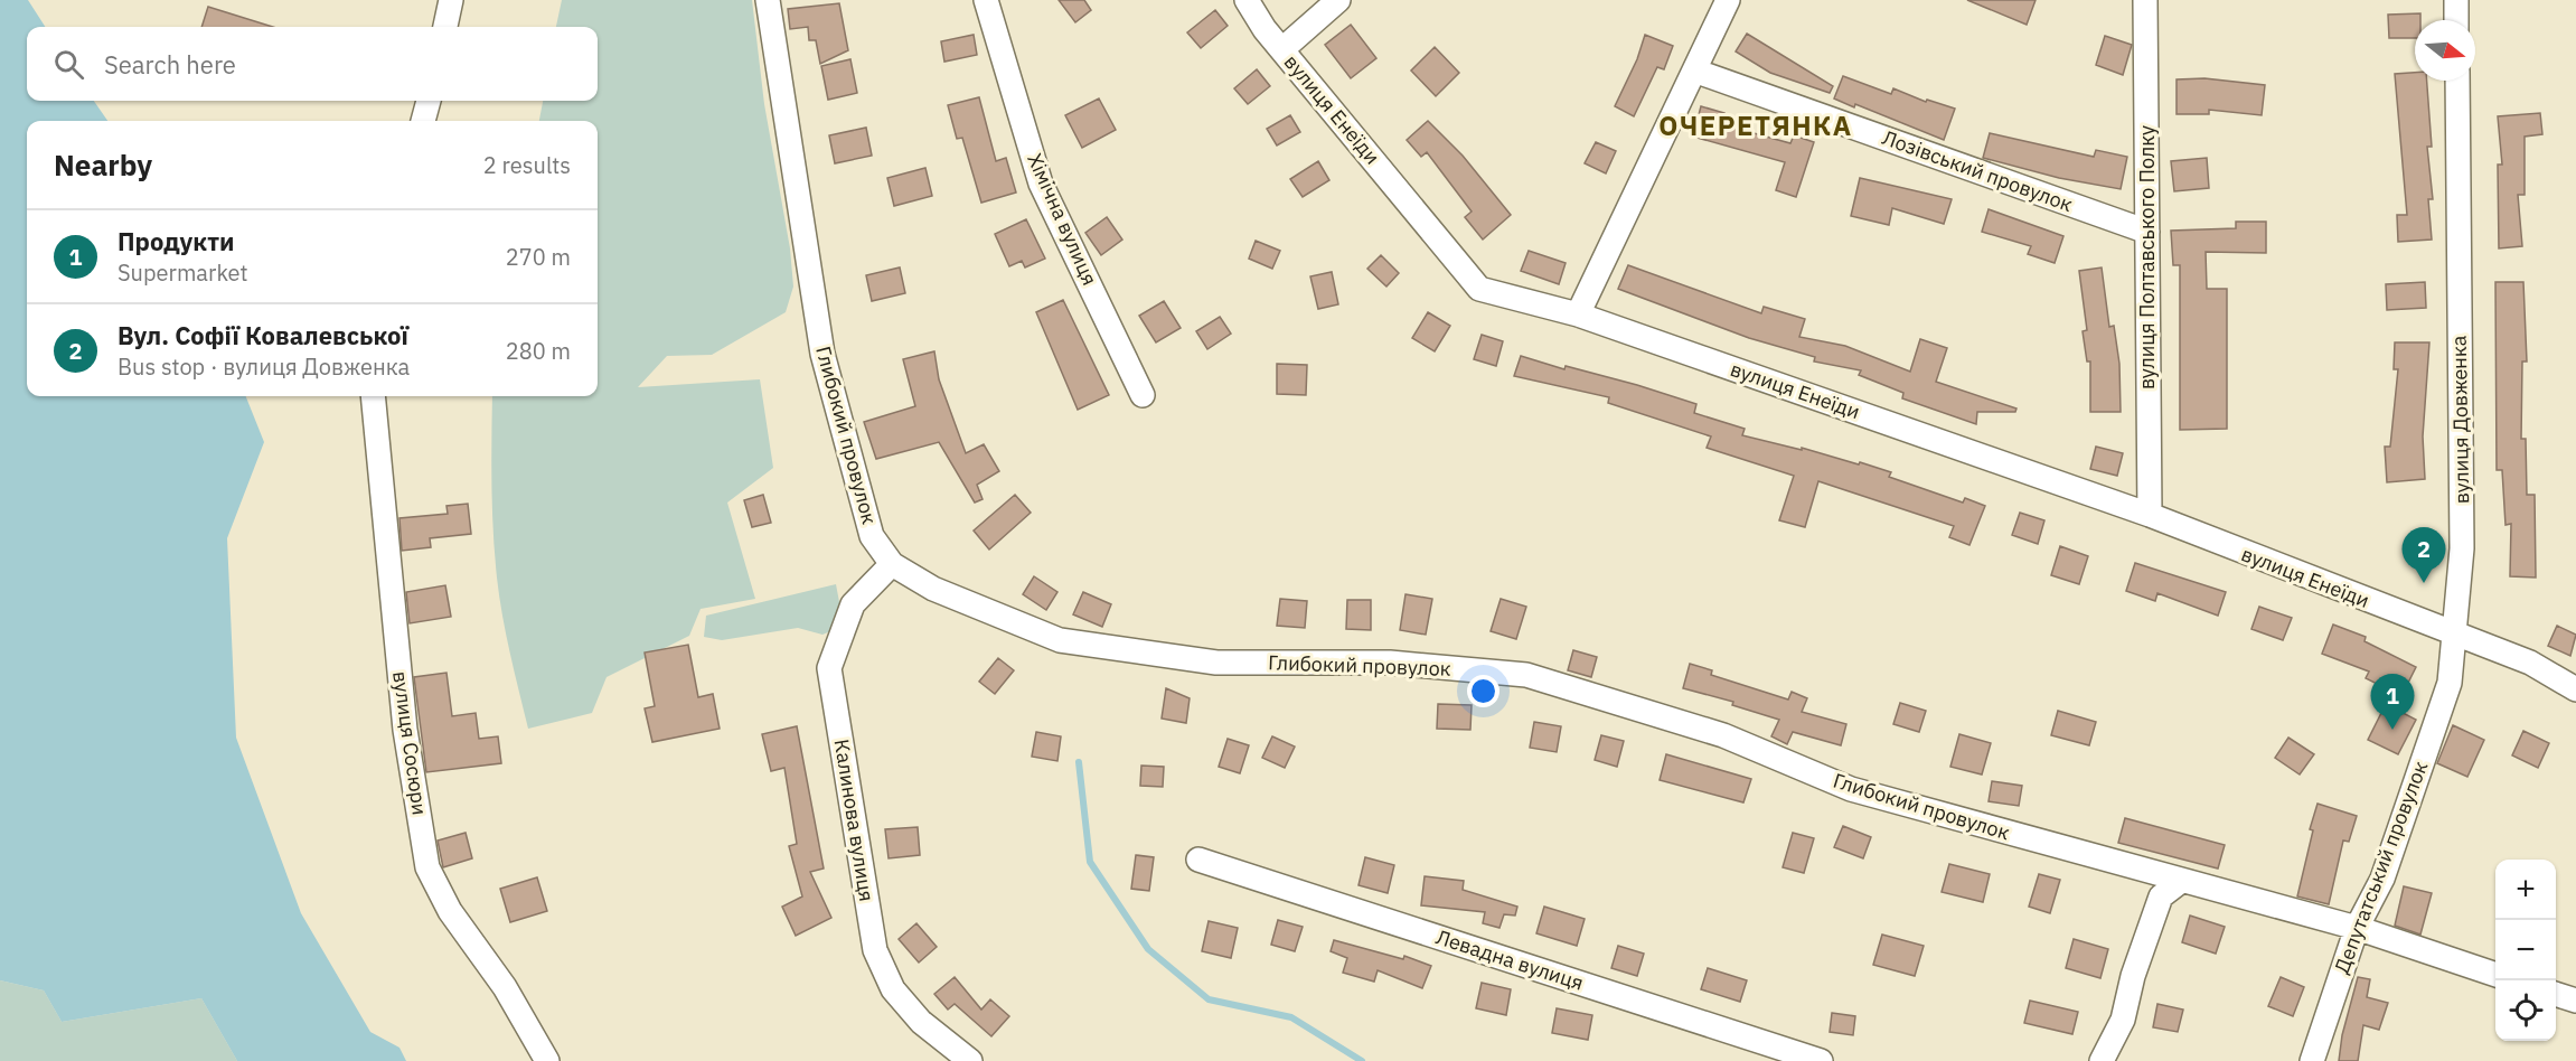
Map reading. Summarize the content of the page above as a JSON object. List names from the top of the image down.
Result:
{
  "streets": {
    "street": [
      "вулиця Енеїди",
      "Лозівський провулок",
      "Хімічна вулиця",
      "вулиця Полтавського Полку",
      "вулиця Довженка",
      "Глибокий провулок",
      "вулиця Сосюри",
      "Калинова вулиця",
      "Депутатський провулок",
      "Левадна вулиця"
    ]
  },
  "crossings": [
    ["вулиця Енеїди", "вулиця Полтавського Полку"],
    ["вулиця Енеїди", "вулиця Довженка"],
    ["вулиця Енеїди", "Депутатський провулок"],
    ["Лозівський провулок", "вулиця Полтавського Полку"],
    ["вулиця Довженка", "Депутатський провулок"],
    ["Глибокий провулок", "Калинова вулиця"],
    ["Глибокий провулок", "Депутатський провулок"]
  ],
  "districts": ["ОЧЕРЕТЯНКА"],
  "north": "right",
  "page": {
    "search": "Search here",
    "heading": ["Nearby", "2 results"],
    "list": [
      {
        "mark": "1",
        "name": "Продукти",
        "note": "Supermarket",
        "value": "270 m"
      },
      {
        "mark": "2",
        "name": "Вул. Софії Ковалевської",
        "note": "Bus stop · вулиця Довженка",
        "value": "280 m"
      }
    ],
    "pins": ["2", "1"],
    "map_buttons": ["+", "−"]
  }
}
